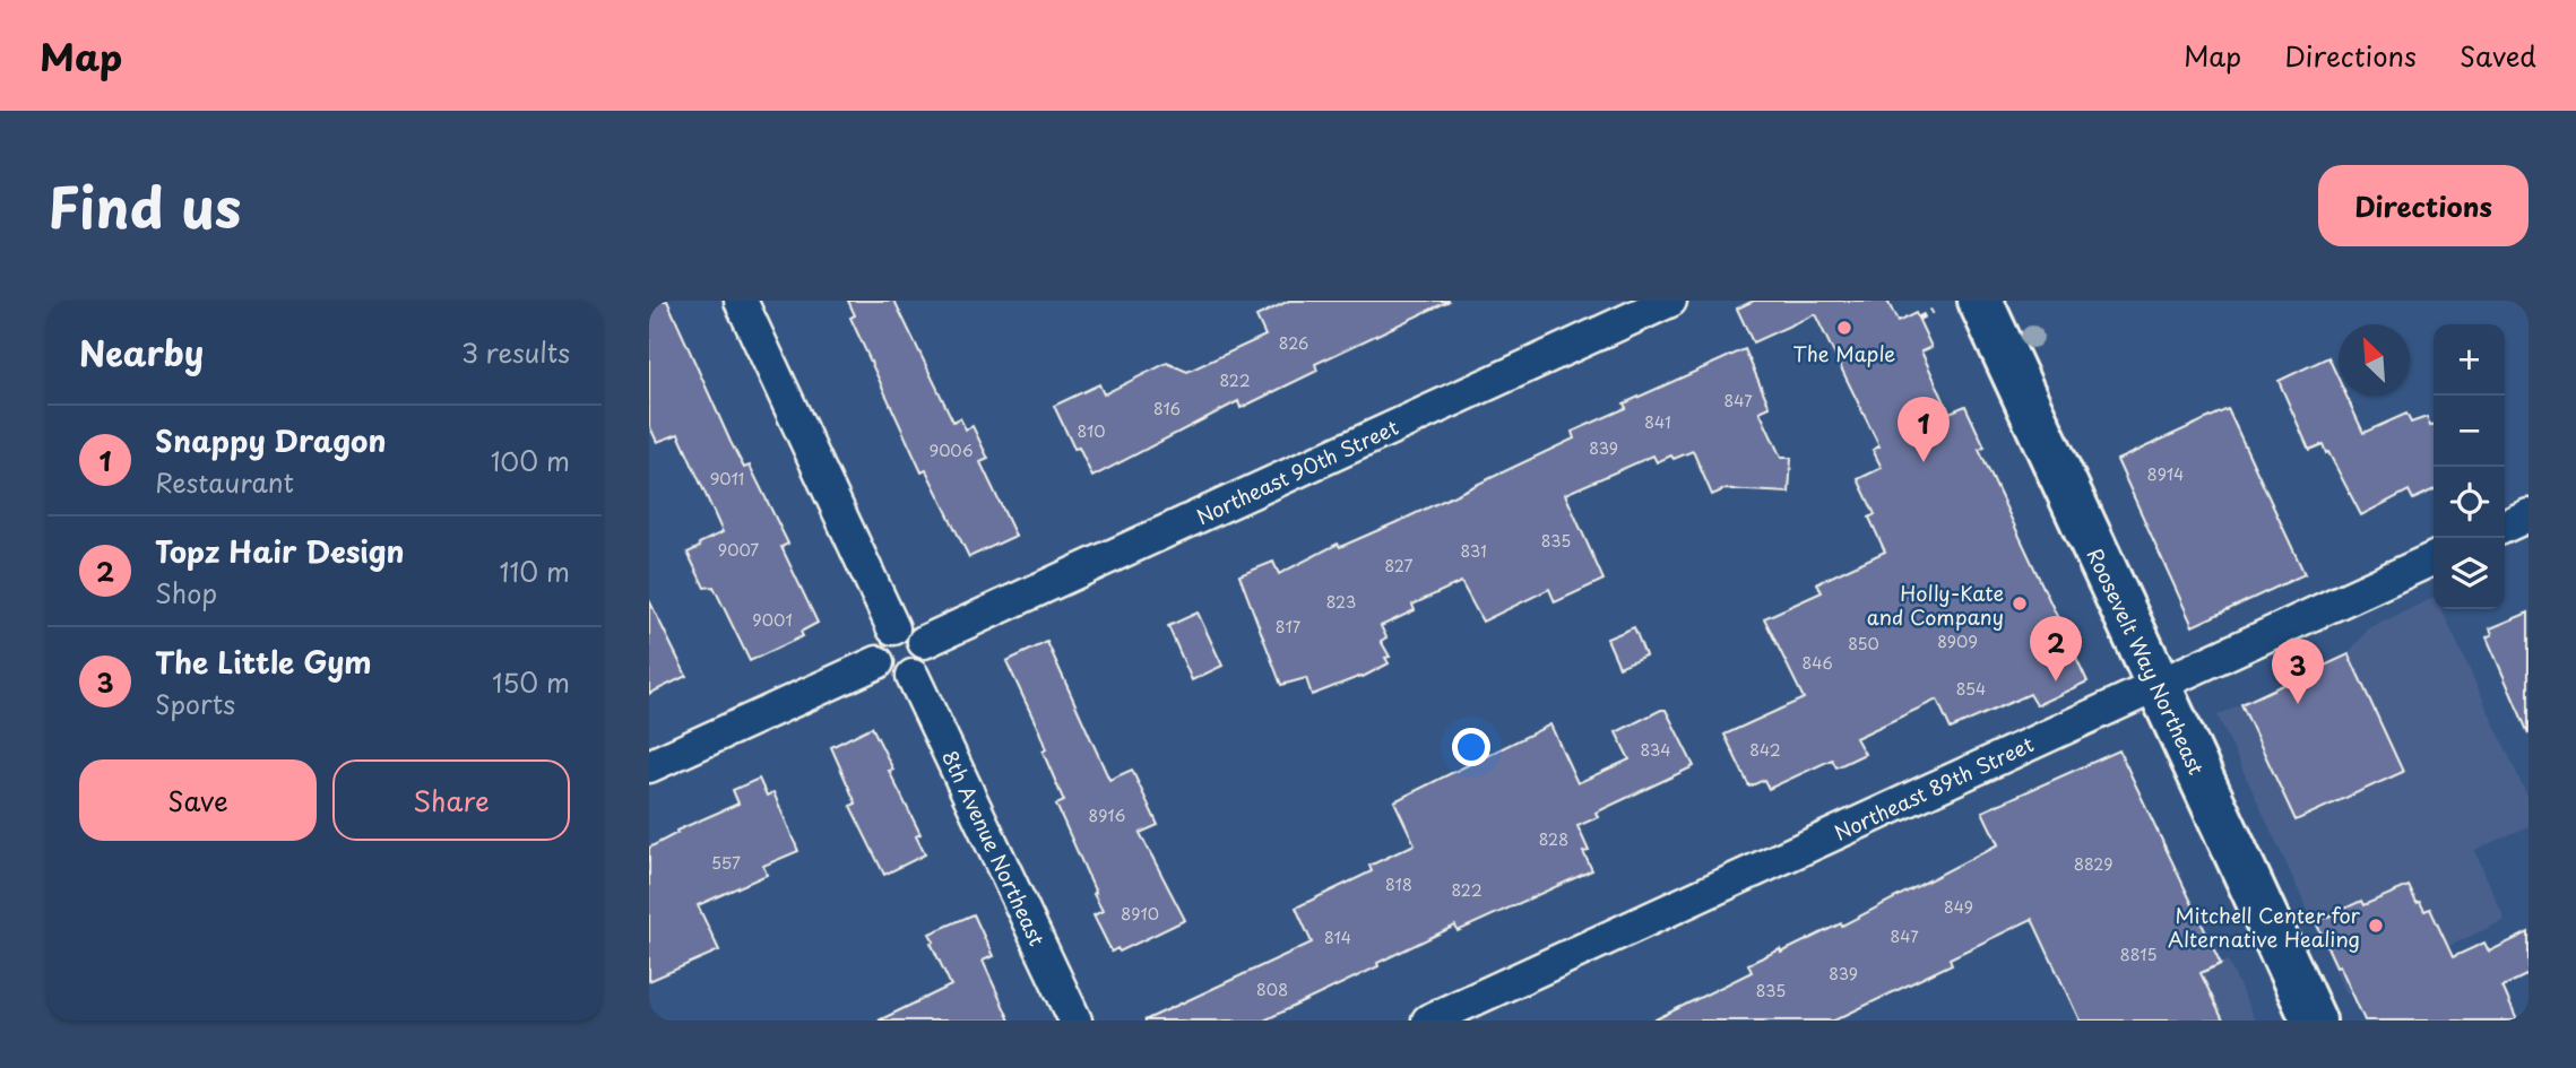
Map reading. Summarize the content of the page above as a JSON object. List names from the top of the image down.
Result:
{
  "streets": {
    "main road": ["Roosevelt Way Northeast"],
    "street": ["Northeast 90th Street", "Northeast 89th Street", "8th Avenue Northeast"]
  },
  "crossings": [
    ["Northeast 90th Street", "8th Avenue Northeast"],
    ["Roosevelt Way Northeast", "Northeast 89th Street"]
  ],
  "places": ["The Maple", "Holly-Kate and Company", "Mitchell Center for Alternative Healing"],
  "house_numbers": [
    "826",
    "822",
    "847",
    "816",
    "841",
    "810",
    "839",
    "9006",
    "8914",
    "9011",
    "835",
    "9007",
    "831",
    "827",
    "823",
    "9001",
    "817",
    "8909",
    "850",
    "846",
    "854",
    "834",
    "842",
    "8916",
    "828",
    "557",
    "8829",
    "818",
    "822",
    "849",
    "8910",
    "847",
    "814",
    "8815",
    "839",
    "808",
    "835"
  ],
  "north": "top left",
  "page": {
    "header": "Map",
    "nav": ["Map", "Directions", "Saved"],
    "title": "Find us",
    "buttons": [
      "Directions",
      ["Save", "Share"]
    ],
    "heading": ["Nearby", "3 results"],
    "map_buttons": ["+", "−"],
    "pins": ["1", "2", "3"],
    "list": [
      {
        "mark": "1",
        "name": "Snappy Dragon",
        "note": "Restaurant",
        "value": "100 m"
      },
      {
        "mark": "2",
        "name": "Topz Hair Design",
        "note": "Shop",
        "value": "110 m"
      },
      {
        "mark": "3",
        "name": "The Little Gym",
        "note": "Sports",
        "value": "150 m"
      }
    ]
  }
}
